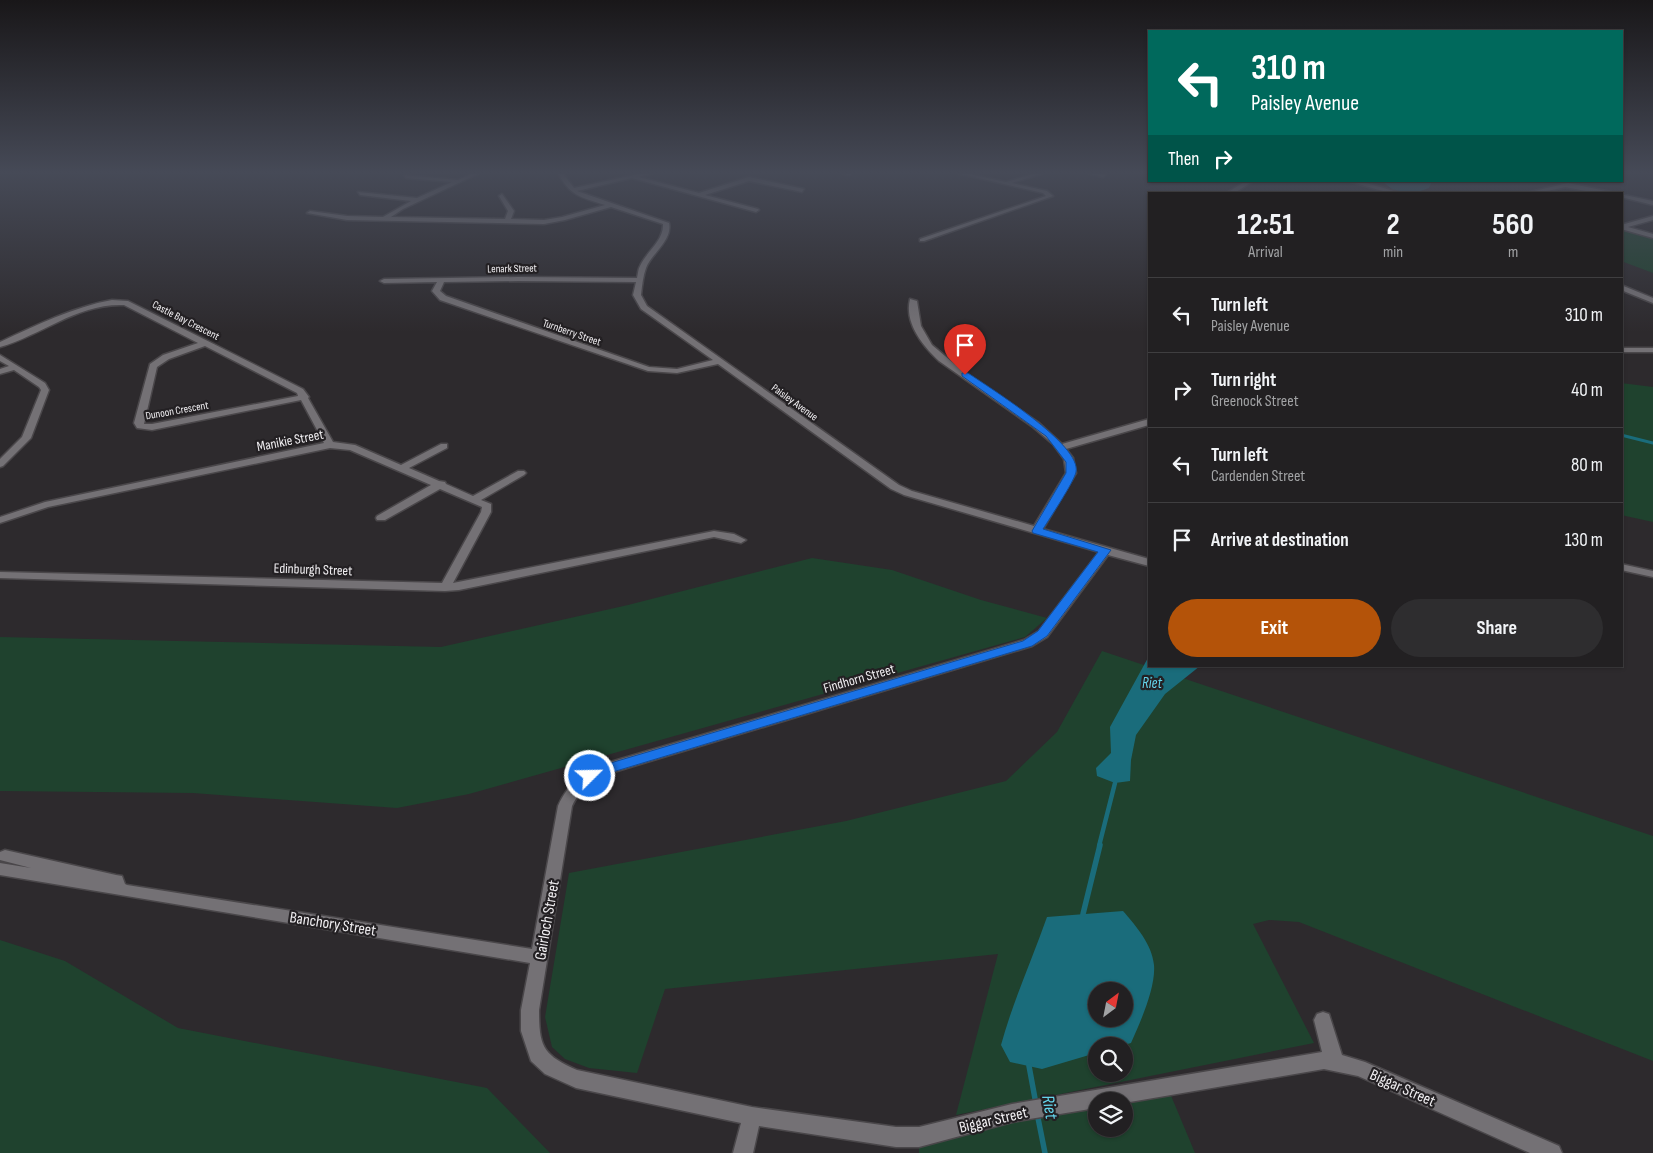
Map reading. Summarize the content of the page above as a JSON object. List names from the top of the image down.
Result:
{
  "streets": {
    "street": [
      "Lenark Street",
      "Castle Bay Crescent",
      "Turnberry Street",
      "Paisley Avenue",
      "Dunoon Crescent",
      "Manikie Street",
      "Edinburgh Street",
      "Findhorn Street",
      "Gairloch Street",
      "Banchory Street",
      "Biggar Street"
    ]
  },
  "crossings": [
    ["Lenark Street", "Turnberry Street"],
    ["Lenark Street", "Paisley Avenue"],
    ["Castle Bay Crescent", "Dunoon Crescent"],
    ["Castle Bay Crescent", "Manikie Street"],
    ["Turnberry Street", "Paisley Avenue"],
    ["Paisley Avenue", "Findhorn Street"],
    ["Findhorn Street", "Gairloch Street"],
    ["Gairloch Street", "Banchory Street"],
    ["Gairloch Street", "Biggar Street"]
  ],
  "water": ["Riet"],
  "north": "top right",
  "page": {
    "turn": ["310 m", "Paisley Avenue"],
    "then": "Then",
    "eta": [
      "12:51",
      "Arrival",
      "2",
      "min",
      "560",
      "m"
    ],
    "list": [
      {
        "name": "Turn left",
        "note": "Paisley Avenue",
        "value": "310 m"
      },
      {
        "name": "Turn right",
        "note": "Greenock Street",
        "value": "40 m"
      },
      {
        "name": "Turn left",
        "note": "Cardenden Street",
        "value": "80 m"
      },
      {
        "name": "Arrive at destination",
        "value": "130 m"
      }
    ],
    "buttons": ["Exit", "Share"]
  }
}
